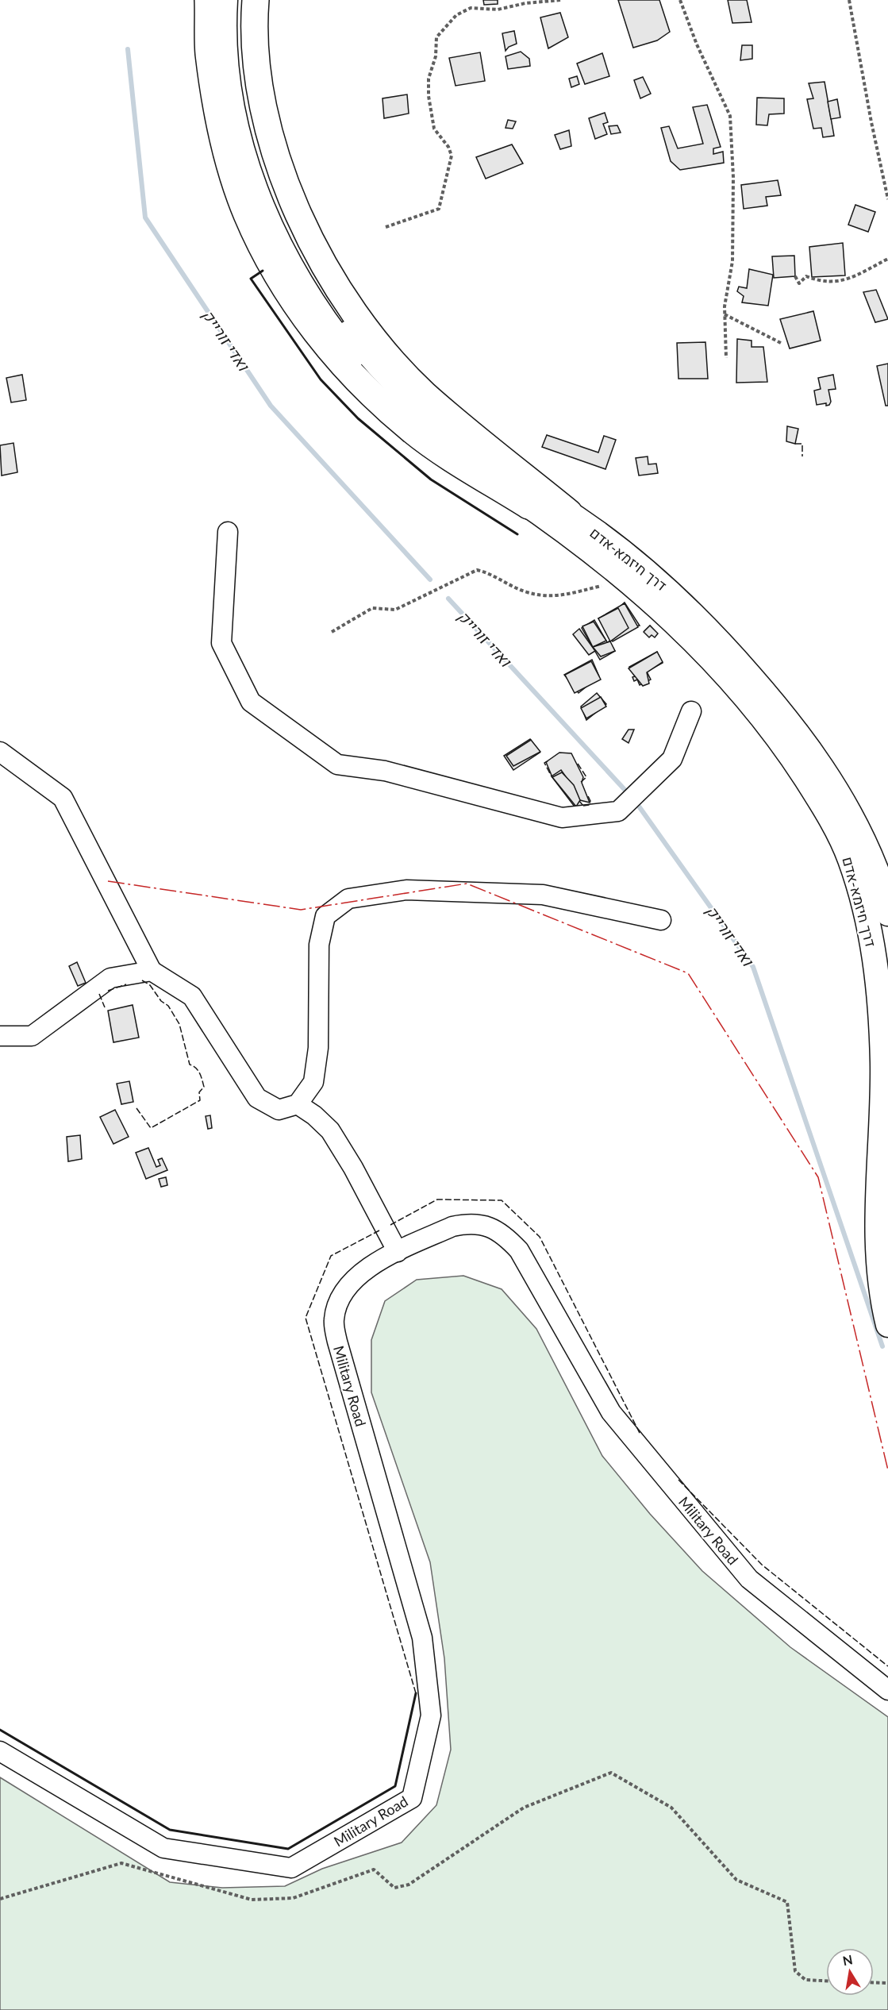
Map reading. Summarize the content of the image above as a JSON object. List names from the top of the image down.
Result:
{
  "streets": {
    "main road": ["דרך חיזמא-אדם"],
    "street": ["Military Road"]
  },
  "water": ["ואדי זורייק"],
  "north": "top"
}
